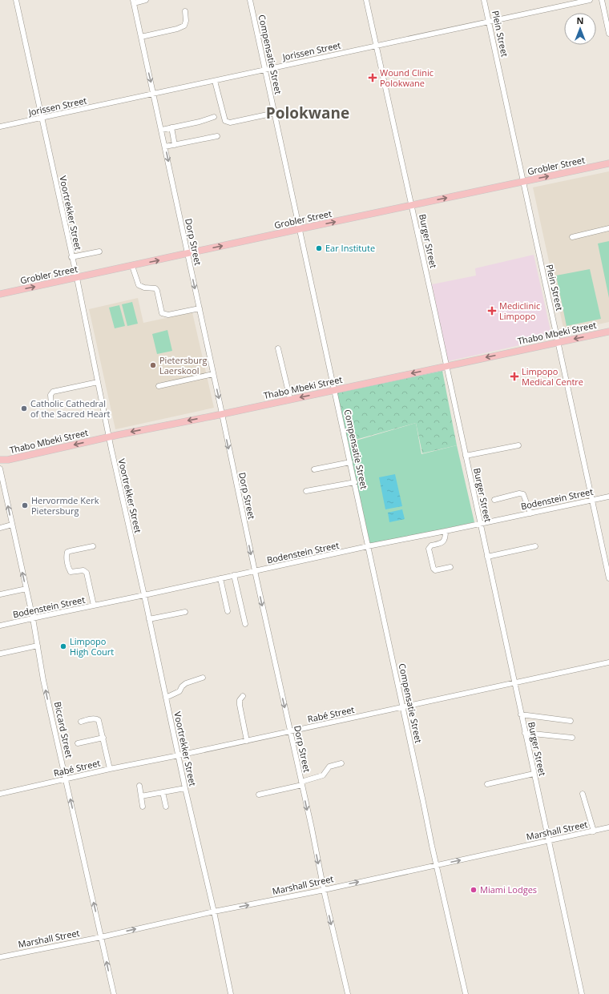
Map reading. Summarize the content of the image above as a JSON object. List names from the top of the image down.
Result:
{
  "streets": {
    "main road": ["Grobler Street", "Thabo Mbeki Street"],
    "street": [
      "Plein Street",
      "Jorissen Street",
      "Compensatie Street",
      "Voortrekker Street",
      "Burger Street",
      "Dorp Street",
      "Bodenstein Street",
      "Rabé Street",
      "Biccard Street",
      "Marshall Street"
    ]
  },
  "crossings": [
    ["Plein Street", "Jorissen Street"],
    ["Plein Street", "Grobler Street"],
    ["Plein Street", "Thabo Mbeki Street"],
    ["Plein Street", "Bodenstein Street"],
    ["Jorissen Street", "Compensatie Street"],
    ["Jorissen Street", "Voortrekker Street"],
    ["Jorissen Street", "Burger Street"],
    ["Jorissen Street", "Dorp Street"],
    ["Compensatie Street", "Grobler Street"],
    ["Compensatie Street", "Thabo Mbeki Street"],
    ["Compensatie Street", "Bodenstein Street"],
    ["Compensatie Street", "Rabé Street"],
    ["Compensatie Street", "Marshall Street"],
    ["Grobler Street", "Voortrekker Street"],
    ["Grobler Street", "Burger Street"],
    ["Grobler Street", "Dorp Street"],
    ["Voortrekker Street", "Thabo Mbeki Street"],
    ["Voortrekker Street", "Bodenstein Street"],
    ["Voortrekker Street", "Rabé Street"],
    ["Voortrekker Street", "Marshall Street"],
    ["Burger Street", "Thabo Mbeki Street"],
    ["Burger Street", "Bodenstein Street"],
    ["Burger Street", "Rabé Street"],
    ["Burger Street", "Marshall Street"],
    ["Dorp Street", "Thabo Mbeki Street"],
    ["Dorp Street", "Bodenstein Street"],
    ["Dorp Street", "Rabé Street"],
    ["Dorp Street", "Marshall Street"],
    ["Bodenstein Street", "Biccard Street"],
    ["Rabé Street", "Biccard Street"],
    ["Biccard Street", "Marshall Street"]
  ],
  "one_way": [
    "Grobler Street",
    "Dorp Street",
    "Thabo Mbeki Street",
    "Biccard Street",
    "Marshall Street"
  ],
  "districts": ["Polokwane"],
  "places": {
    "health": ["Wound Clinic Polokwane", "Mediclinic Limpopo", "Limpopo Medical Centre"],
    "other": [
      "Ear Institute",
      "Pietersburg Laerskool",
      "Catholic Cathedral of the Sacred Heart",
      "Hervormde Kerk Pietersburg",
      "Limpopo High Court",
      "Miami Lodges"
    ]
  },
  "north": "top"
}
